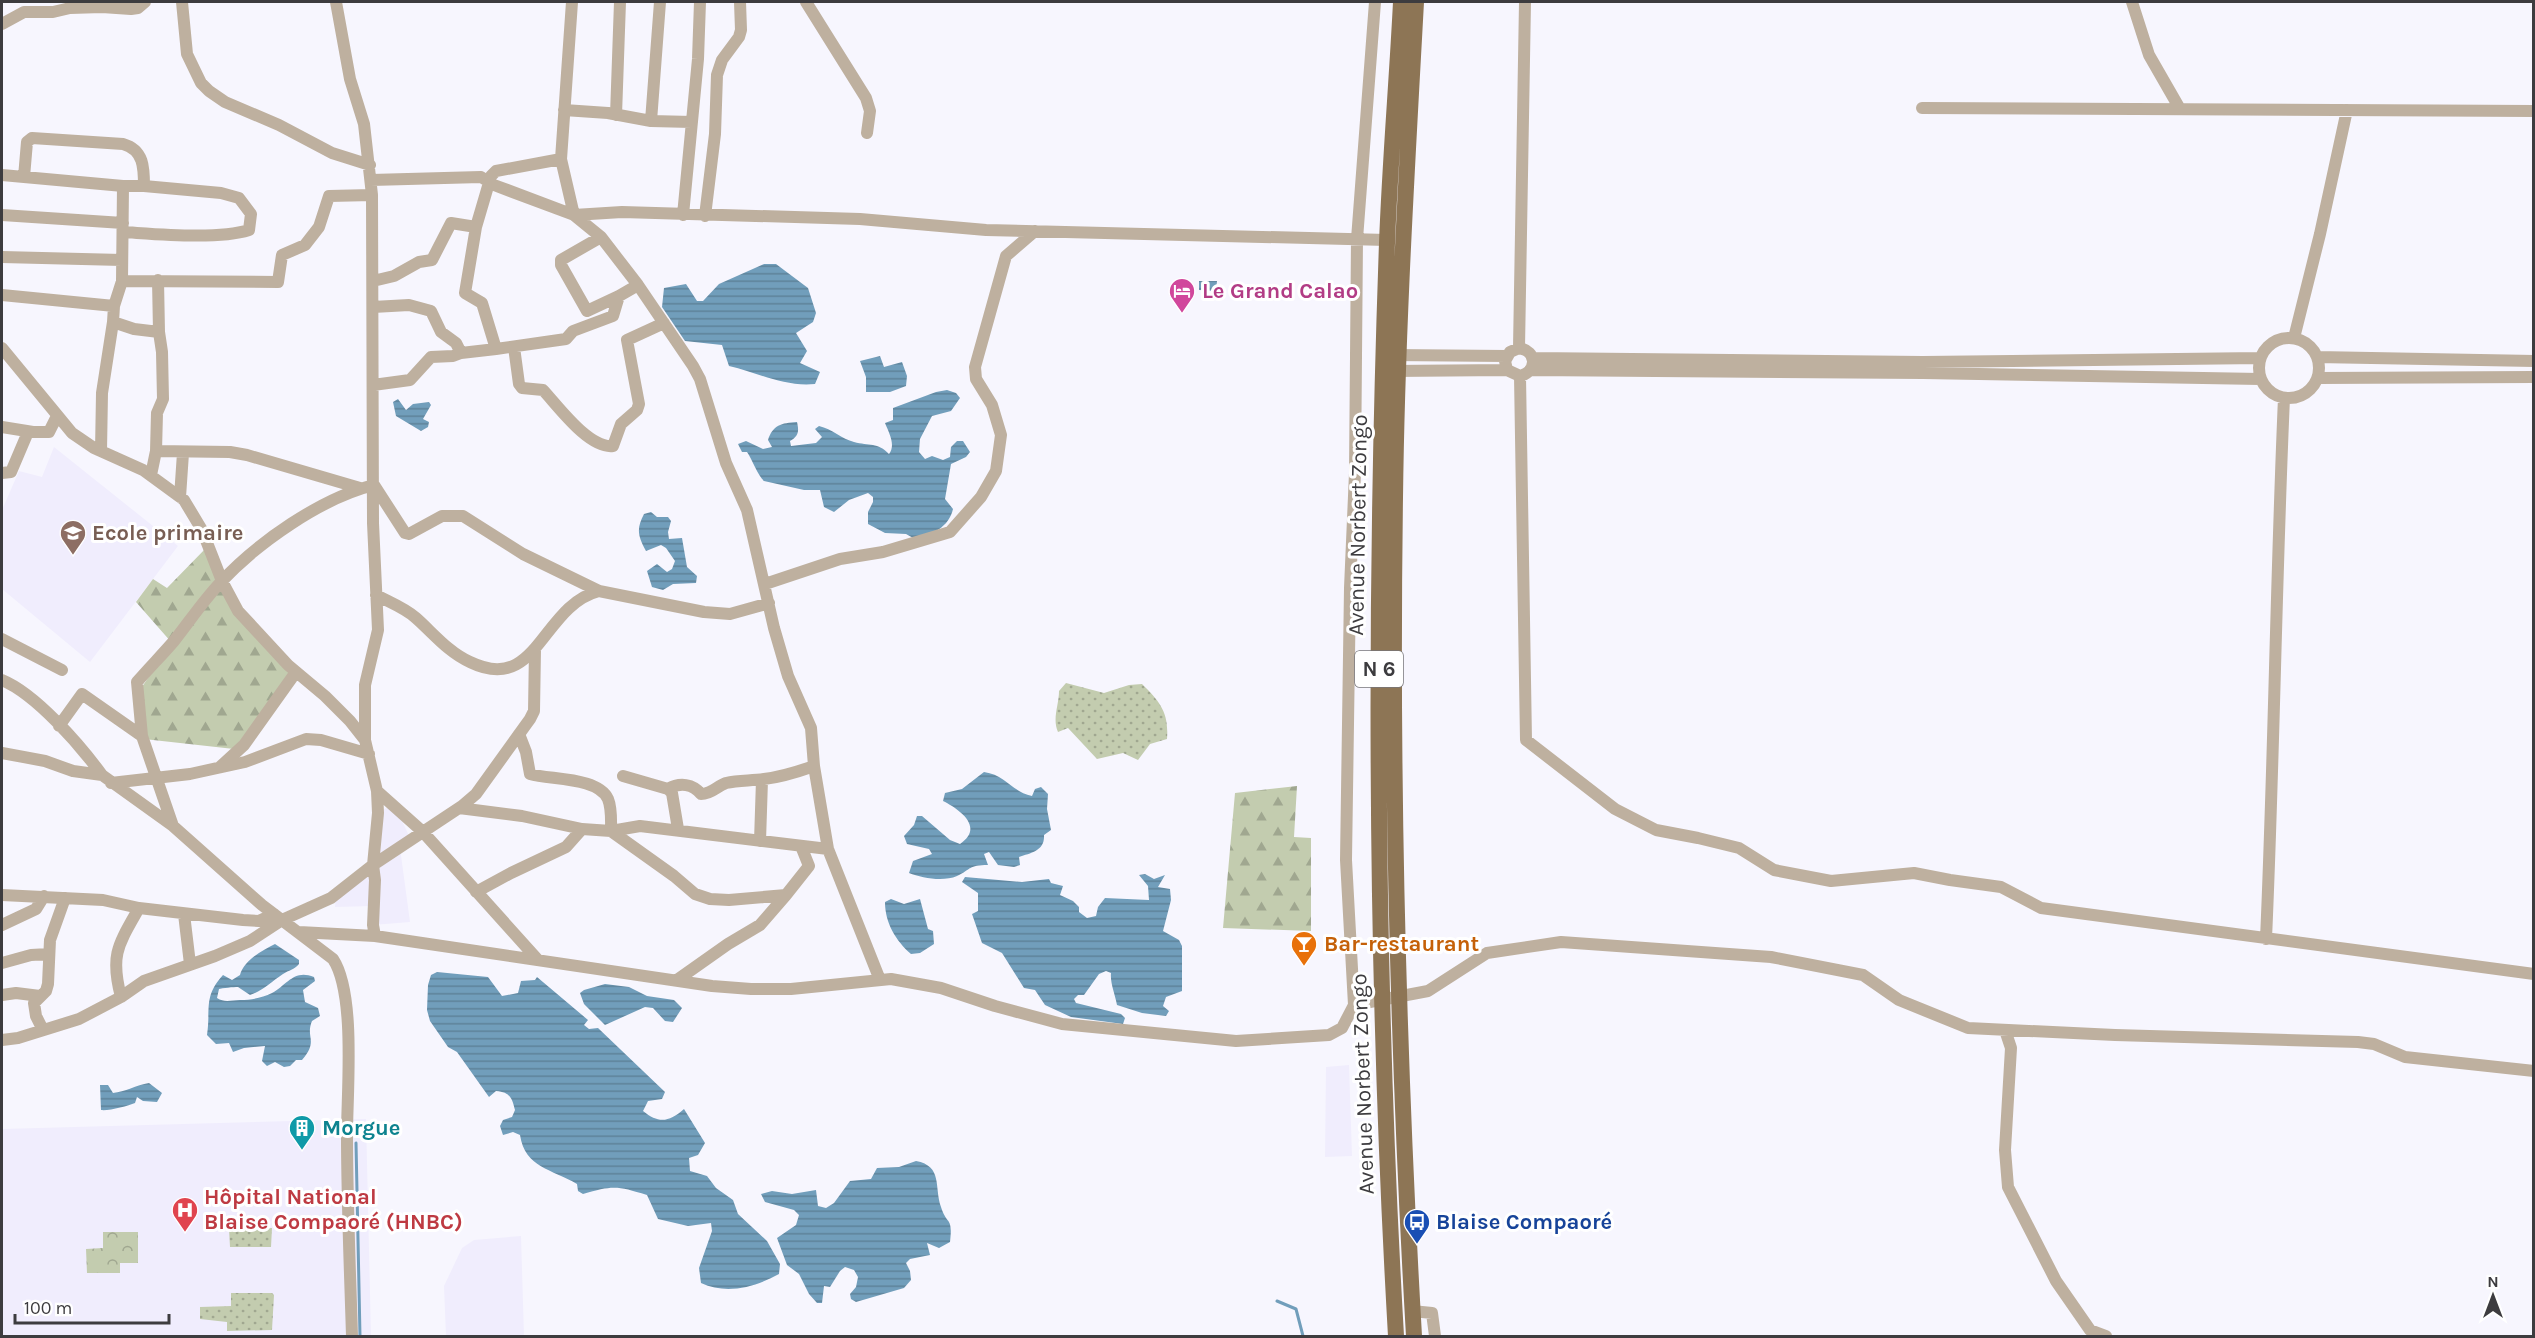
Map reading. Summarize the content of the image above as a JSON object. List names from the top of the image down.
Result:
{
  "streets": {
    "main road": ["Avenue Norbert Zongo", "N 6"]
  },
  "places": {
    "hotel": ["Le Grand Calao"],
    "school or university": ["Ecole primaire"],
    "bar": ["Bar-restaurant"],
    "building": ["Morgue"],
    "hospital": ["Hôpital National Blaise Compaoré (HNBC)"],
    "bus stop": ["Blaise Compaoré"]
  },
  "scale_bar": "100 m",
  "north": "top"
}
